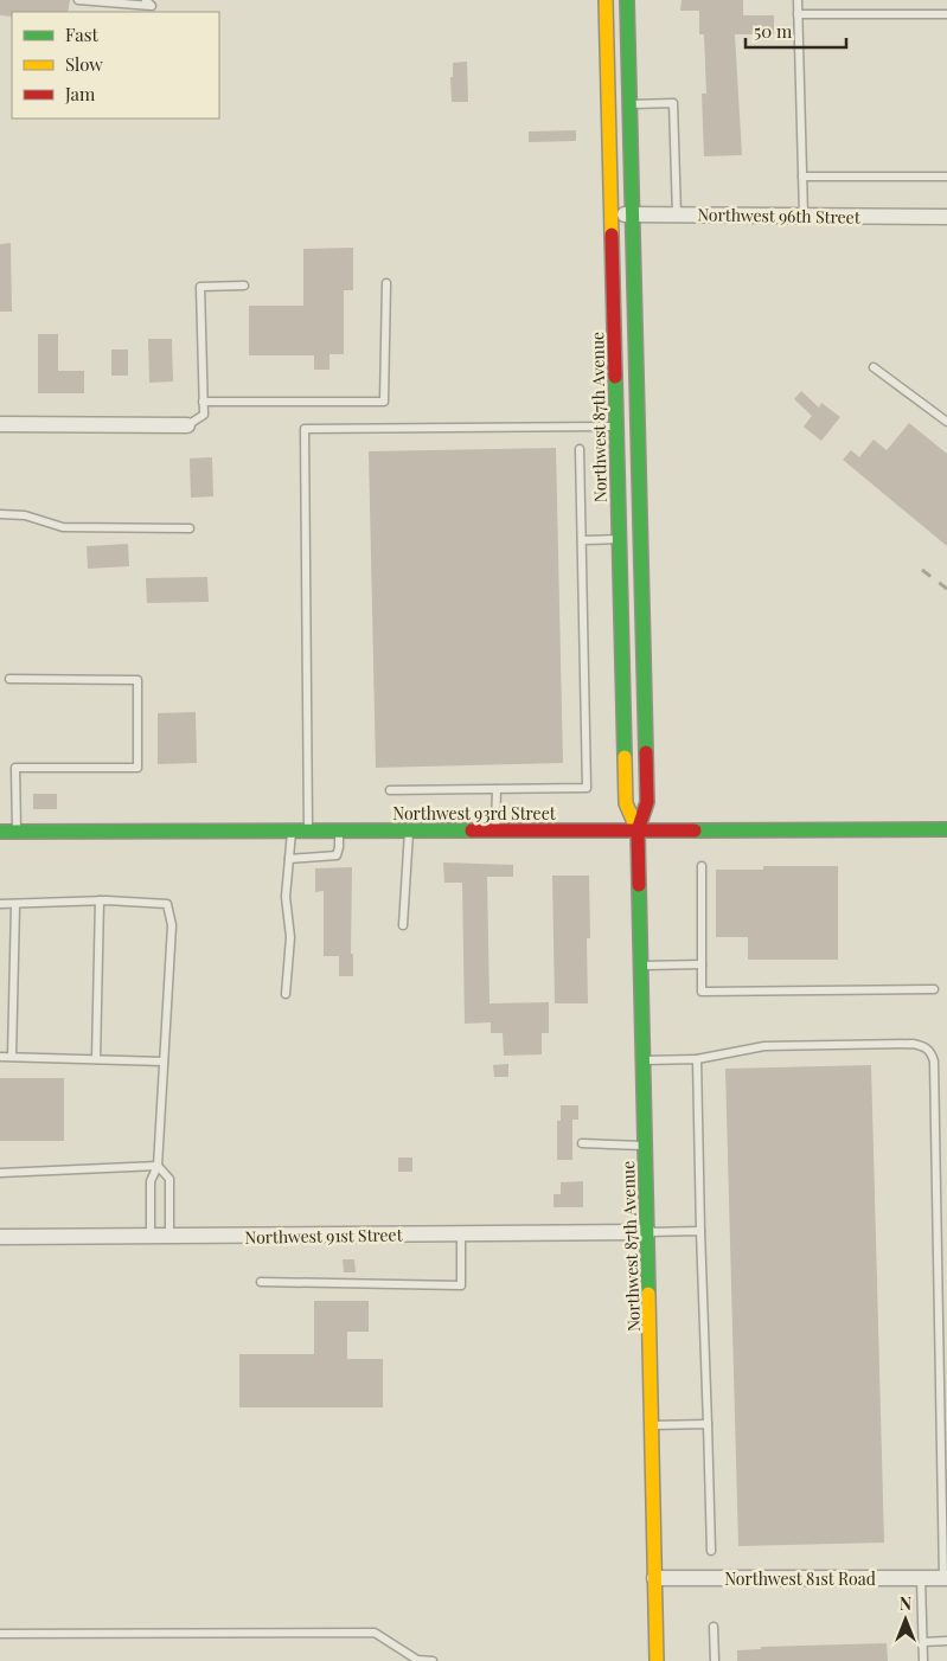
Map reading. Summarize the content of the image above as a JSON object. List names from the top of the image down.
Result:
{
  "streets": {
    "main road": ["Northwest 87th Avenue", "Northwest 93rd Street"],
    "street": ["Northwest 96th Street", "Northwest 91st Street", "Northwest 81st Road"]
  },
  "crossings": [
    ["Northwest 96th Street", "Northwest 87th Avenue"],
    ["Northwest 87th Avenue", "Northwest 93rd Street"],
    ["Northwest 87th Avenue", "Northwest 91st Street"],
    ["Northwest 87th Avenue", "Northwest 81st Road"]
  ],
  "legend": ["Fast", "Slow", "Jam"],
  "scale_bar": "50 m",
  "north": "top"
}
